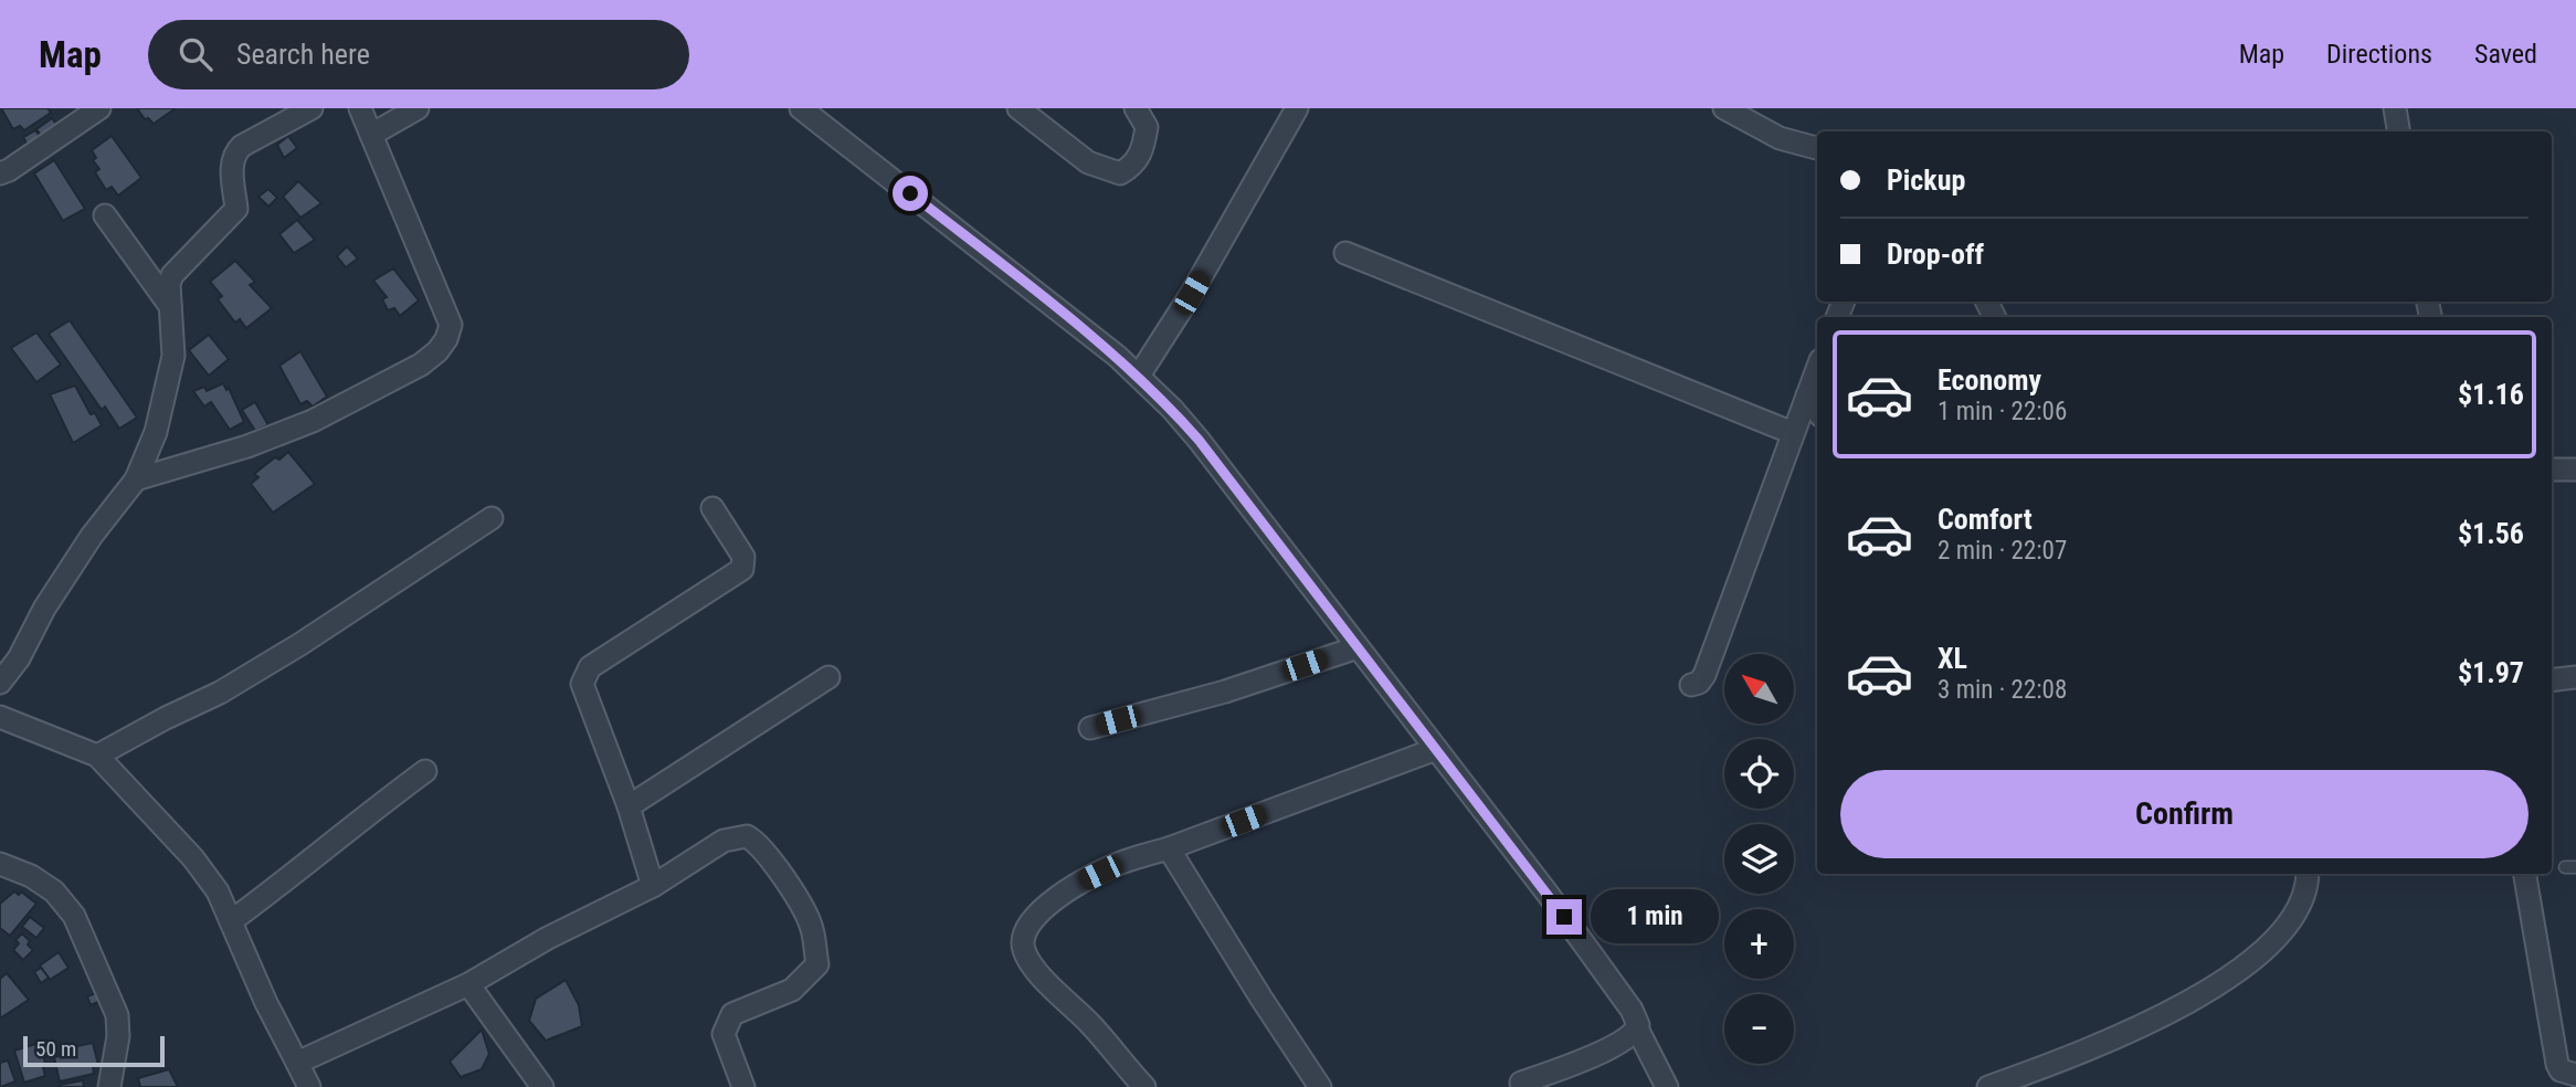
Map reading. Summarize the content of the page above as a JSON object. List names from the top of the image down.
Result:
{
  "scale_bar": "50 m",
  "north": "top left",
  "page": {
    "header": "Map",
    "search": "Search here",
    "nav": ["Map", "Directions", "Saved"],
    "banner": ["Pickup", "Drop-off"],
    "list": [
      {
        "name": "Economy",
        "note": "1 min · 22:06",
        "value": "$1.16"
      },
      {
        "name": "Comfort",
        "note": "2 min · 22:07",
        "value": "$1.56"
      },
      {
        "name": "XL",
        "note": "3 min · 22:08",
        "value": "$1.97"
      }
    ],
    "map_buttons": ["+", "−"],
    "buttons": "Confirm",
    "bubble": "1 min",
    "scale": "50 m"
  }
}
